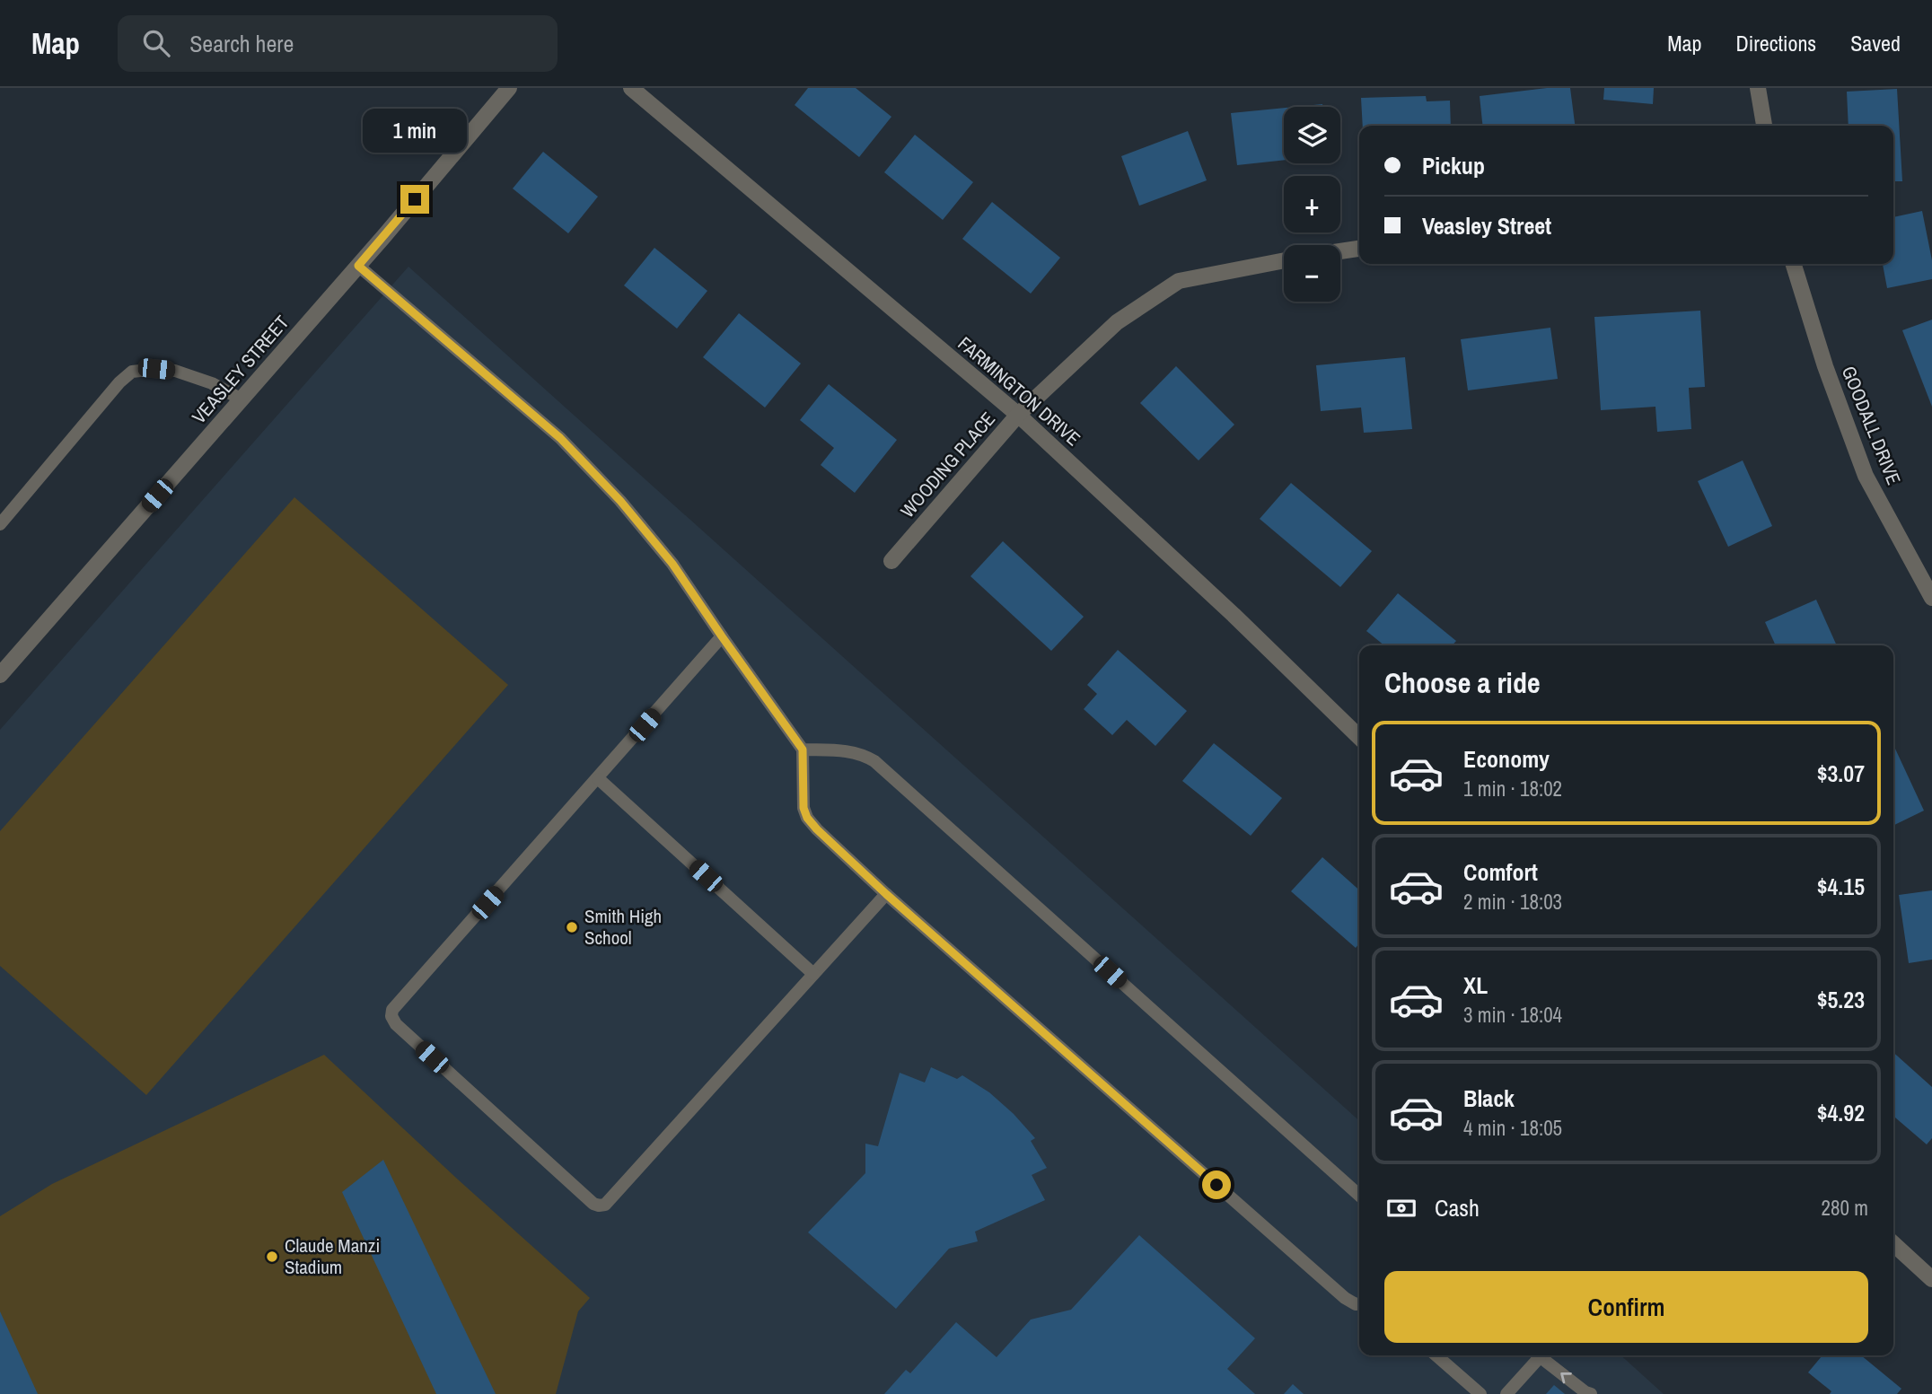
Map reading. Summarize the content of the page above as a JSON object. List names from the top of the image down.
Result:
{
  "streets": {
    "street": [
      "VEASLEY STREET",
      "FARMINGTON DRIVE",
      "GOODALL DRIVE",
      "WOODING PLACE"
    ]
  },
  "crossings": [
    ["FARMINGTON DRIVE", "WOODING PLACE"]
  ],
  "places": ["Smith High School", "Claude Manzi Stadium"],
  "page": {
    "header": "Map",
    "search": "Search here",
    "nav": ["Map", "Directions", "Saved"],
    "map_buttons": ["+", "−"],
    "bubble": "1 min",
    "banner": ["Pickup", "Veasley Street"],
    "heading": "Choose a ride",
    "list": [
      {
        "name": "Economy",
        "note": "1 min · 18:02",
        "value": "$3.07"
      },
      {
        "name": "Comfort",
        "note": "2 min · 18:03",
        "value": "$4.15"
      },
      {
        "name": "XL",
        "note": "3 min · 18:04",
        "value": "$5.23"
      },
      {
        "name": "Black",
        "note": "4 min · 18:05",
        "value": "$4.92"
      }
    ],
    "pay": ["Cash", "280 m"],
    "buttons": "Confirm"
  }
}
